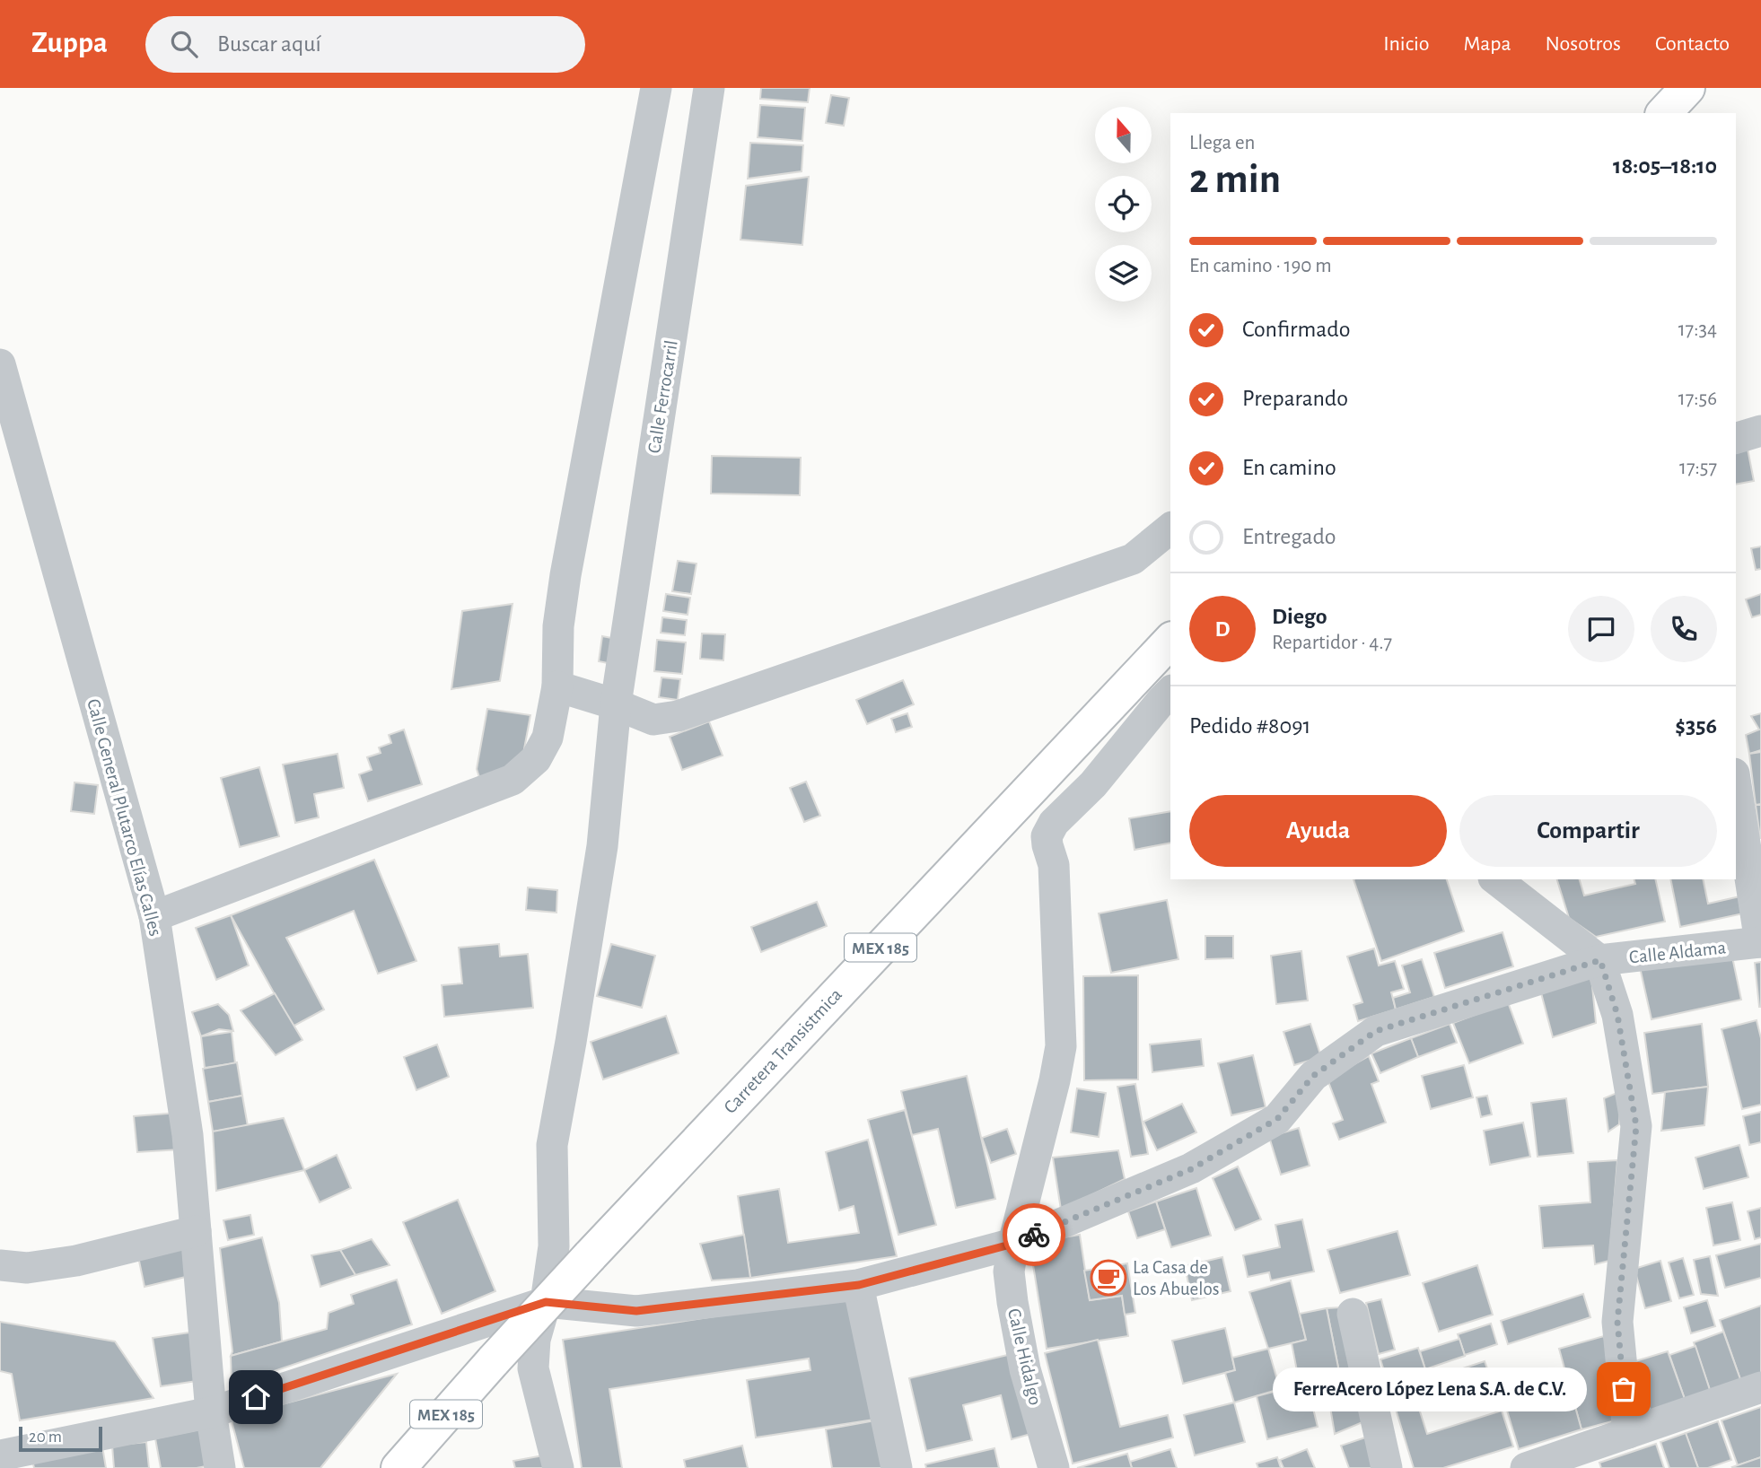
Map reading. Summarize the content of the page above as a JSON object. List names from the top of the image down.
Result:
{
  "streets": {
    "main road": ["MEX 185", "Carretera Transistmica"],
    "street": [
      "Calle Ferrocarril",
      "Calle General Plutarco Elías Calles",
      "Calle Aldama",
      "Calle Hidalgo"
    ]
  },
  "crossings": [
    ["Calle Ferrocarril", "Calle Aldama"],
    ["Calle Aldama", "Calle Hidalgo"]
  ],
  "places": {
    "cafe": ["La Casa de Los Abuelos"],
    "other": ["FerreAcero López Lena S.A. de C.V."]
  },
  "scale_bar": "20 m",
  "north": "top",
  "page": {
    "header": "Zuppa",
    "search": "Buscar aquí",
    "nav": [
      "Inicio",
      "Mapa",
      "Nosotros",
      "Contacto"
    ],
    "heading": ["2 min", "Llega en", "18:05–18:10"],
    "panel": [
      "Diego",
      "Repartidor · 4.7",
      "Pedido #8091",
      "$356"
    ],
    "bar": "En camino · 190 m",
    "list": [
      ["Confirmado", "17:34"],
      ["Preparando", "17:56"],
      ["En camino", "17:57"],
      "Entregado"
    ],
    "round": "D",
    "buttons": ["Ayuda", "Compartir"],
    "bubble": "FerreAcero López Lena S.A. de C.V.",
    "scale": "20 m"
  }
}
